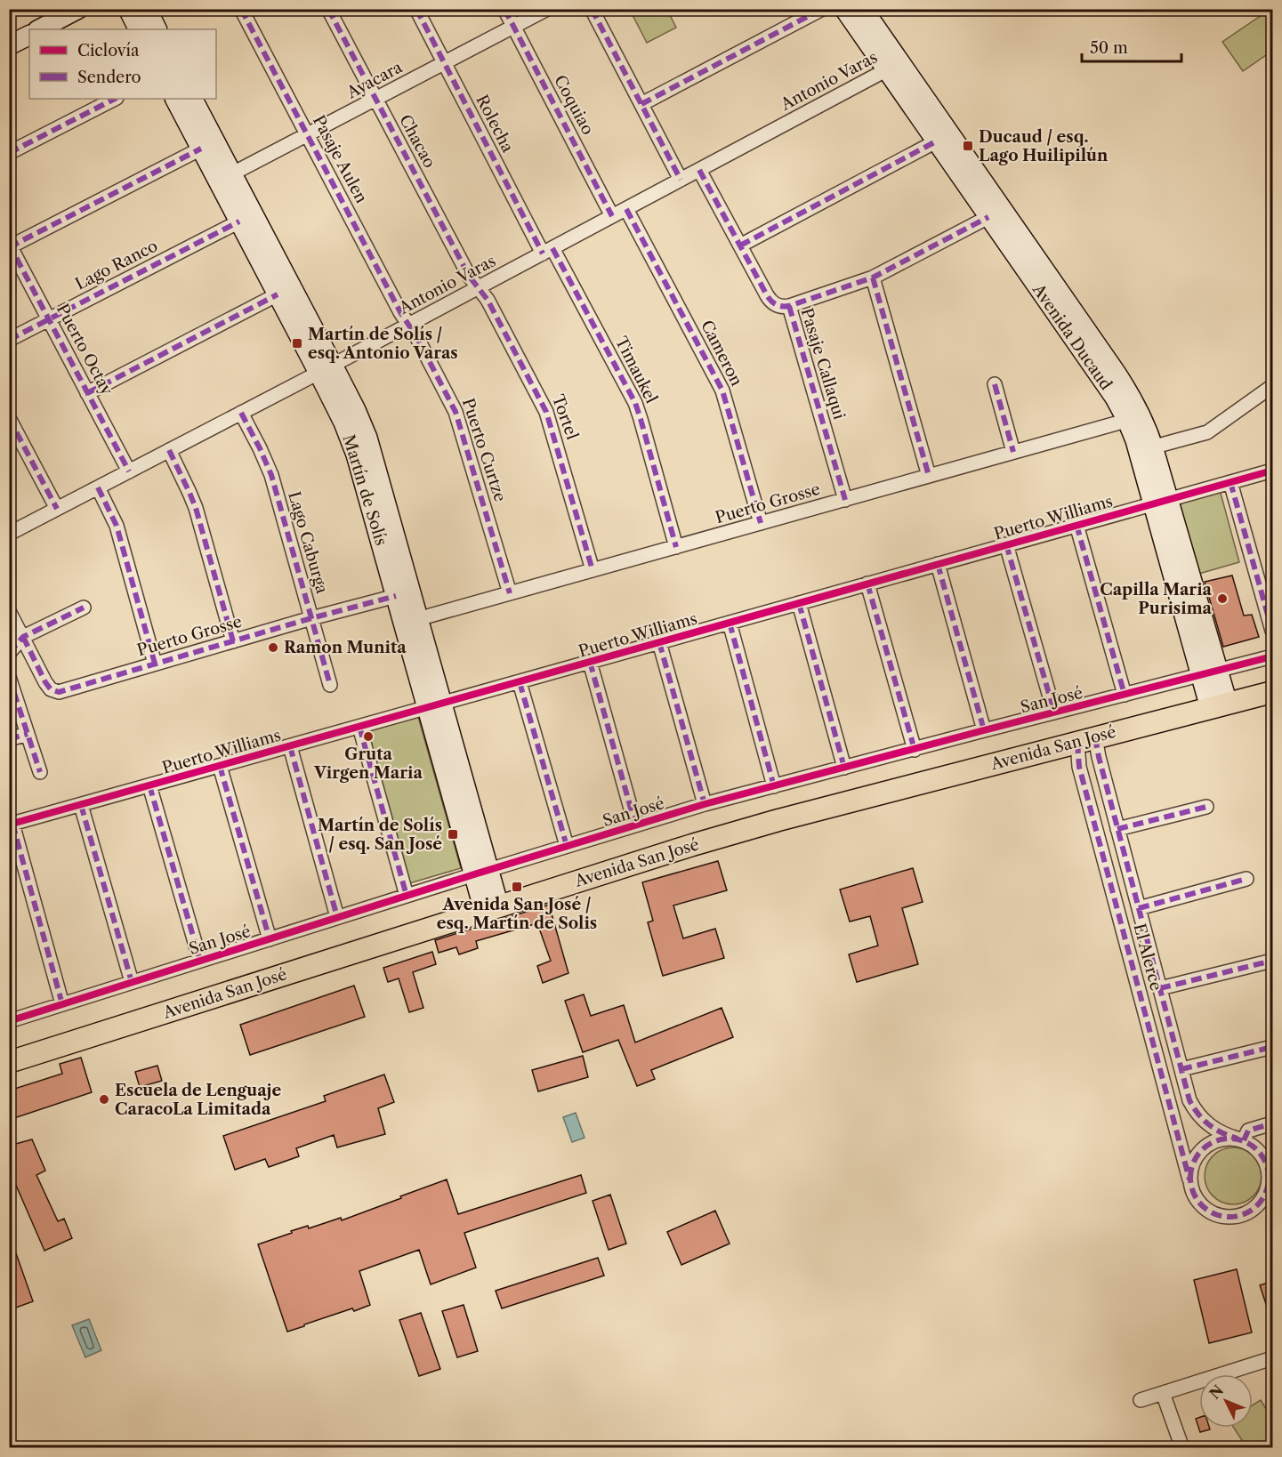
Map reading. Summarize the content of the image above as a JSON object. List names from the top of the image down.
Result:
{
  "streets": {
    "main road": ["Avenida San José"],
    "street": [
      "Ayacara",
      "Antonio Varas",
      "Coquiao",
      "Rolecha",
      "Chacao",
      "Pasaje Aulen",
      "Lago Ranco",
      "Avenida Ducaud",
      "Puerto Octay",
      "Cameron",
      "Pasaje Callaqui",
      "Timaukel",
      "Tortel",
      "Puerto Curtze",
      "Martín de Solís",
      "Puerto Grosse",
      "Puerto Williams",
      "Lago Caburga",
      "San José",
      "El Alerce"
    ]
  },
  "crossings": [
    ["Ayacara", "Coquiao"],
    ["Ayacara", "Rolecha"],
    ["Ayacara", "Chacao"],
    ["Ayacara", "Pasaje Aulen"],
    ["Ayacara", "Martín de Solís"],
    ["Antonio Varas", "Coquiao"],
    ["Antonio Varas", "Rolecha"],
    ["Antonio Varas", "Chacao"],
    ["Antonio Varas", "Pasaje Aulen"],
    ["Antonio Varas", "Avenida Ducaud"],
    ["Antonio Varas", "Puerto Octay"],
    ["Antonio Varas", "Cameron"],
    ["Antonio Varas", "Pasaje Callaqui"],
    ["Antonio Varas", "Timaukel"],
    ["Antonio Varas", "Tortel"],
    ["Antonio Varas", "Puerto Curtze"],
    ["Antonio Varas", "Martín de Solís"],
    ["Antonio Varas", "Lago Caburga"],
    ["Rolecha", "Timaukel"],
    ["Chacao", "Tortel"],
    ["Pasaje Aulen", "Puerto Curtze"],
    ["Lago Ranco", "Puerto Octay"],
    ["Lago Ranco", "Martín de Solís"],
    ["Avenida Ducaud", "Puerto Grosse"],
    ["Avenida Ducaud", "Puerto Williams"],
    ["Avenida Ducaud", "San José"],
    ["Avenida Ducaud", "Avenida San José"],
    ["Cameron", "Puerto Grosse"],
    ["Pasaje Callaqui", "Puerto Grosse"],
    ["Timaukel", "Puerto Grosse"],
    ["Tortel", "Puerto Grosse"],
    ["Puerto Curtze", "Puerto Grosse"],
    ["Martín de Solís", "Puerto Grosse"],
    ["Martín de Solís", "Puerto Williams"],
    ["Martín de Solís", "San José"],
    ["Martín de Solís", "Avenida San José"],
    ["Puerto Grosse", "Lago Caburga"],
    ["Avenida San José", "El Alerce"]
  ],
  "places": {
    "transit": [
      "Ducaud / esq. Lago Huilipilún",
      "Martín de Solís / esq. Antonio Varas",
      "Martín de Solís / esq. San José",
      "Avenida San José / esq. Martín de Solis"
    ],
    "other": [
      "Capilla Maria Purisima",
      "Ramon Munita",
      "Gruta Virgen Maria",
      "Escuela de Lenguaje CaracoLa Limitada"
    ]
  },
  "legend": ["Ciclovía", "Sendero"],
  "scale_bar": "50 m",
  "north": "top left"
}
